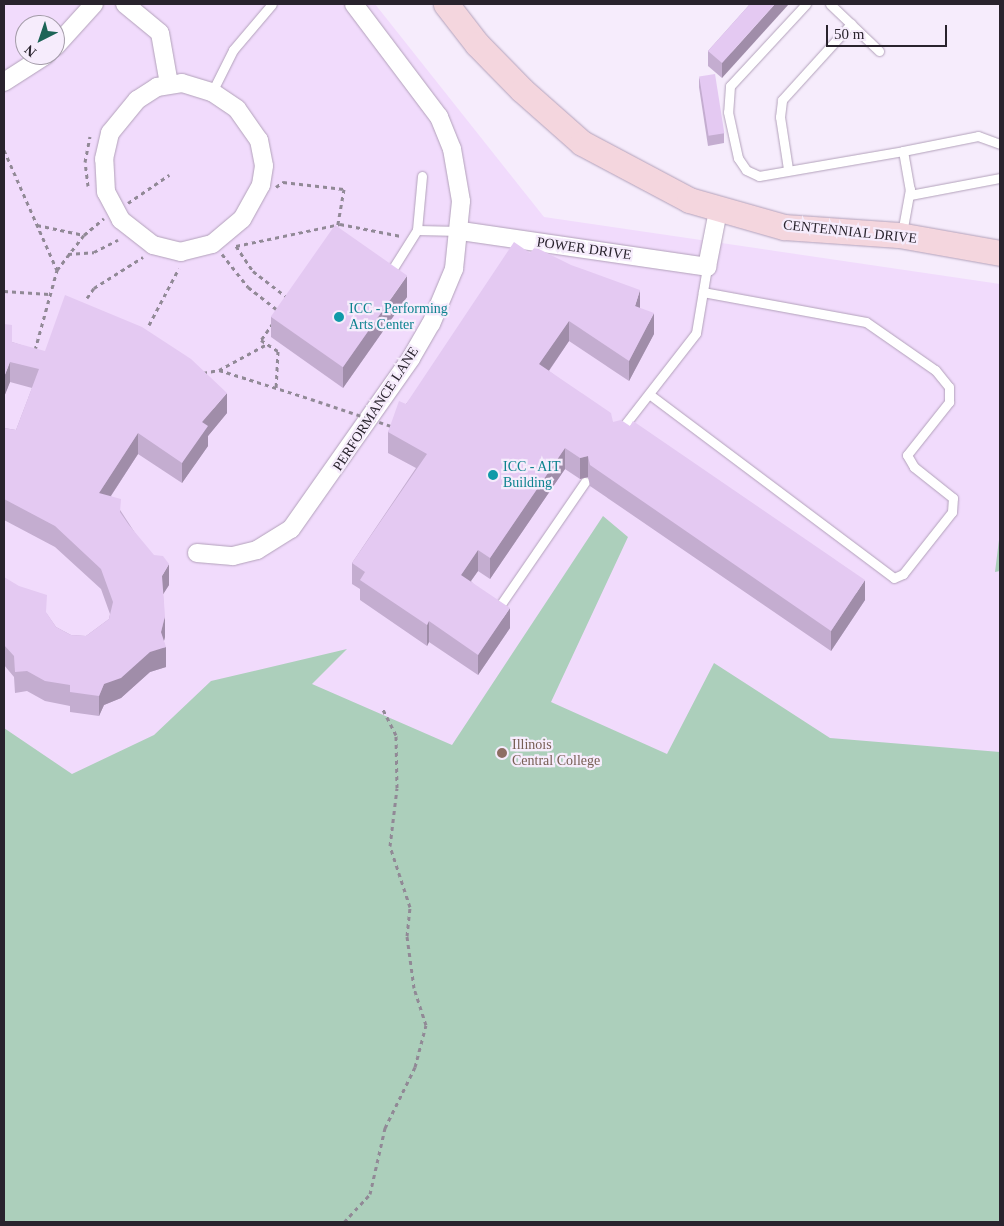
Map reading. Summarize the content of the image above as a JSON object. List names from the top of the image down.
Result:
{
  "streets": {
    "main road": ["CENTENNIAL DRIVE"],
    "street": ["POWER DRIVE", "PERFORMANCE LANE"]
  },
  "crossings": [
    ["POWER DRIVE", "PERFORMANCE LANE"]
  ],
  "places": ["ICC - Performing Arts Center", "ICC - AIT Building", "Illinois Central College"],
  "scale_bar": "50 m",
  "north": "bottom left"
}
